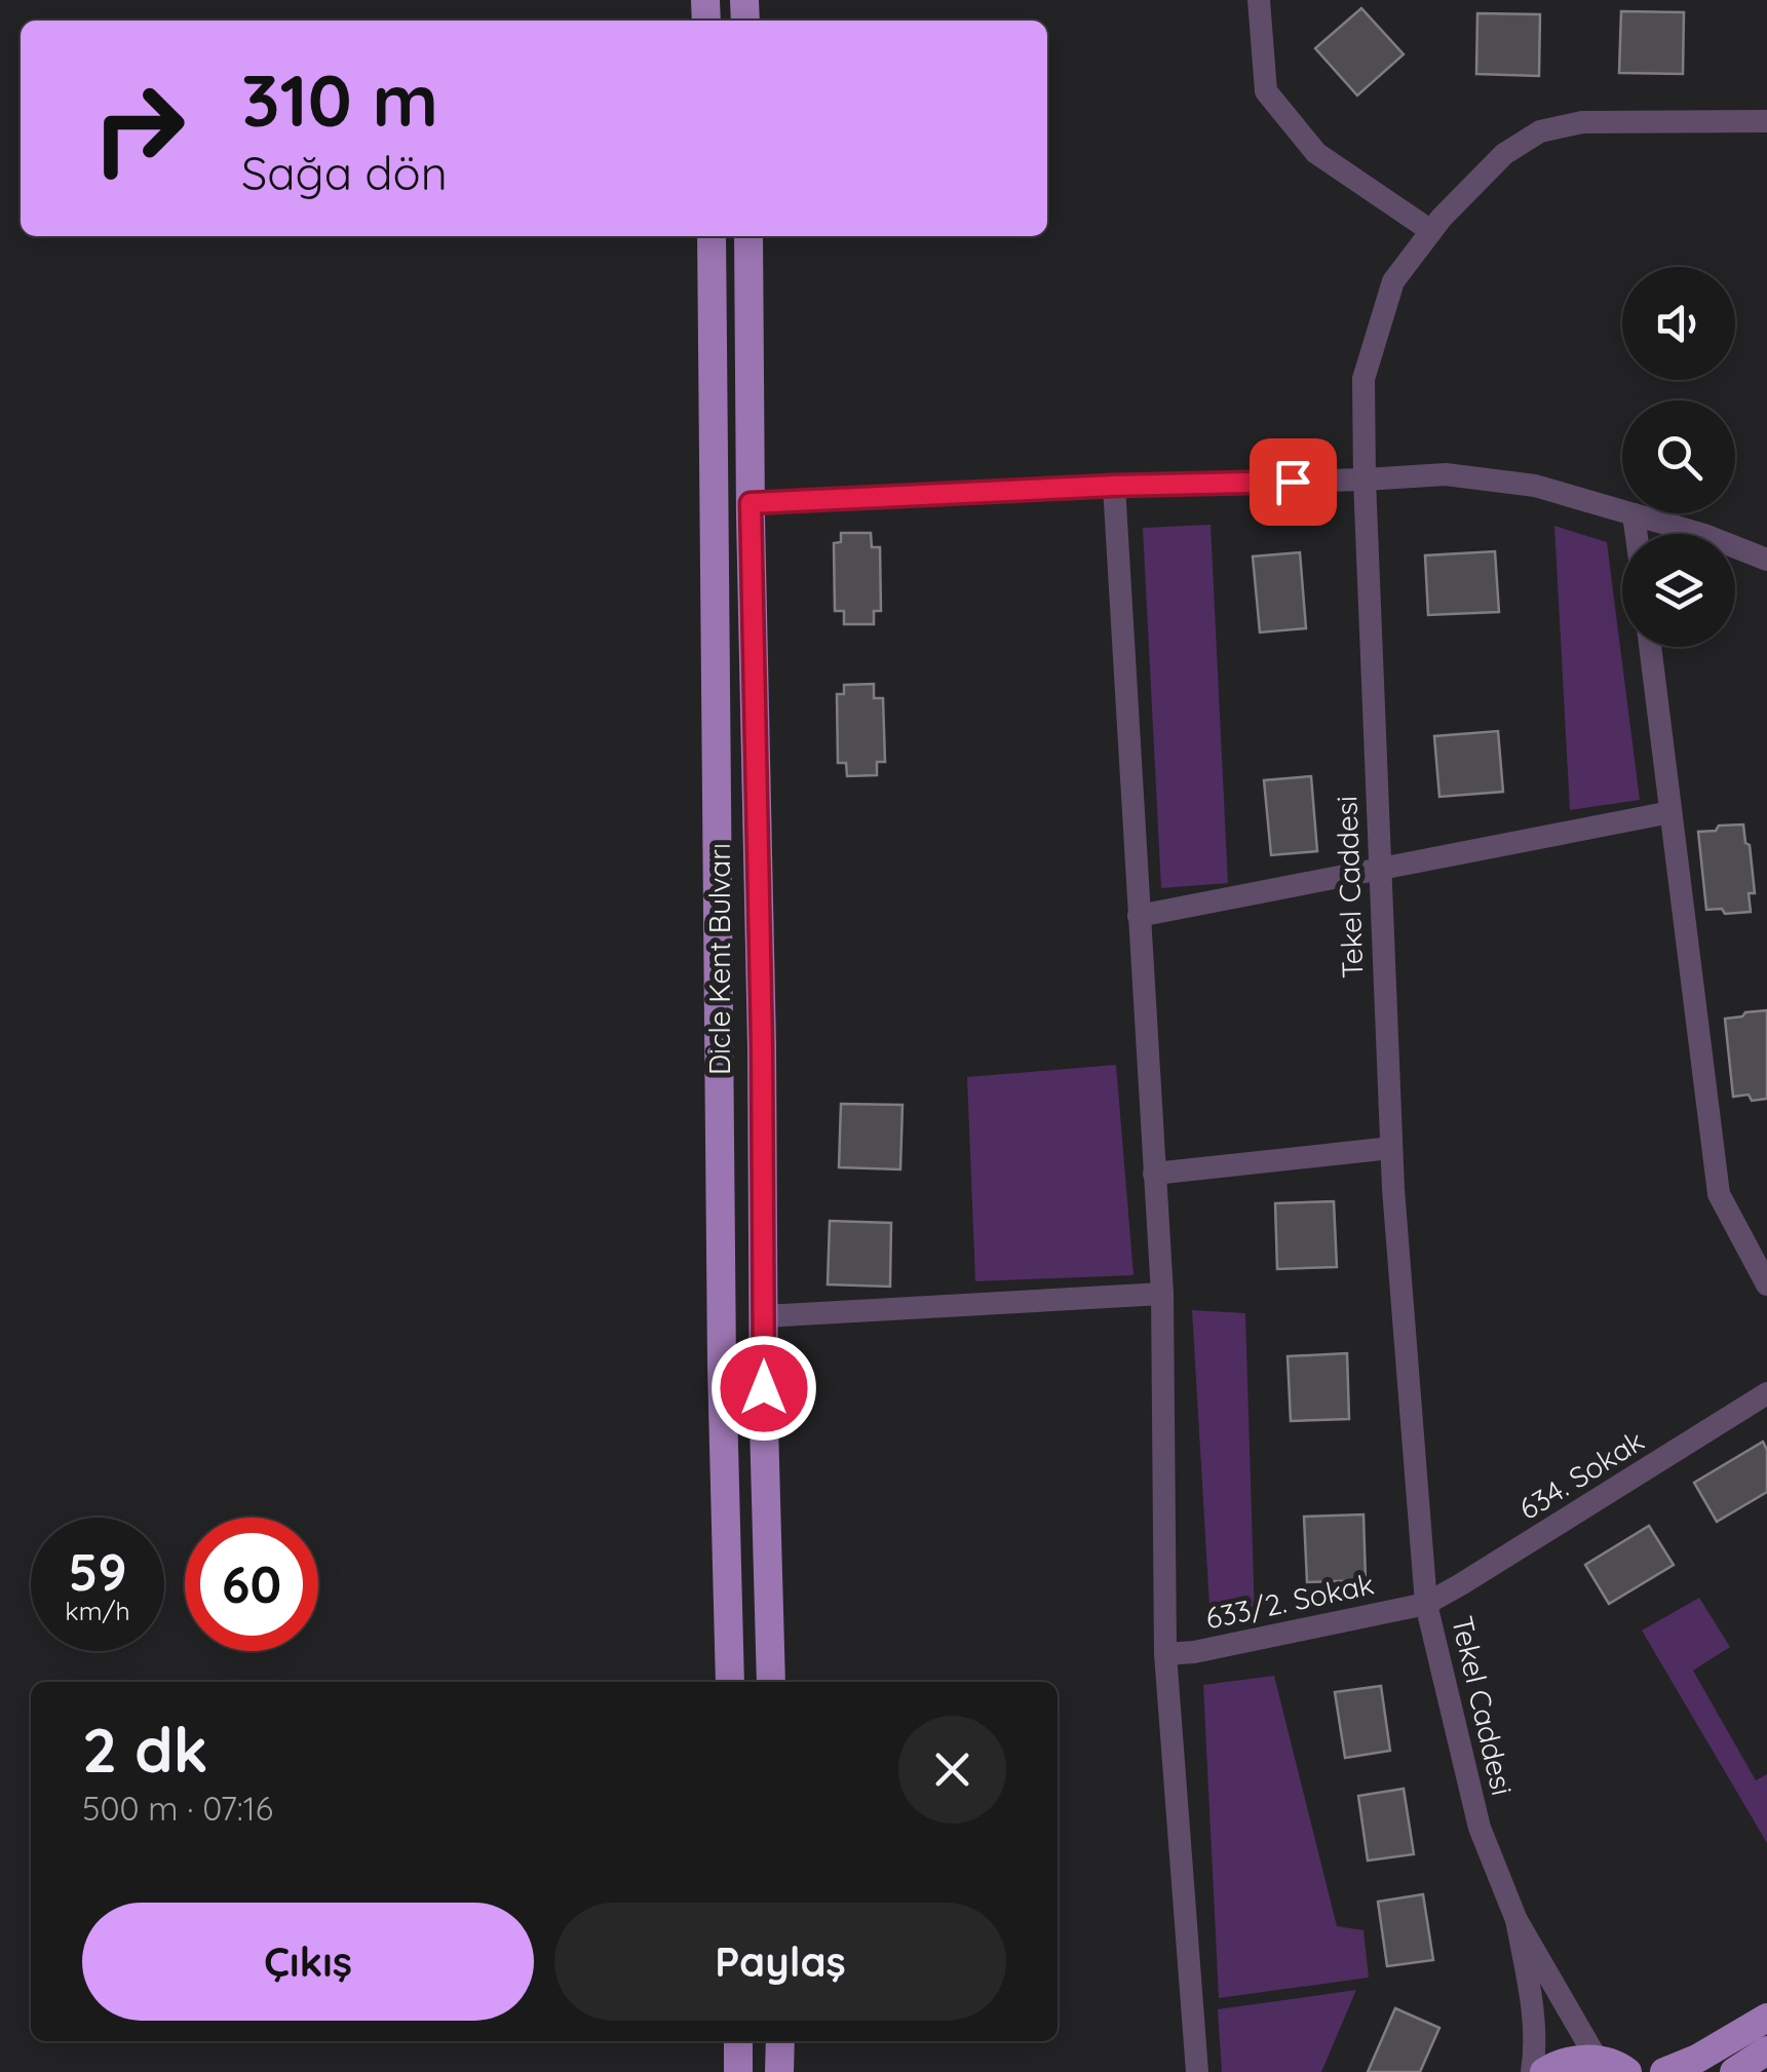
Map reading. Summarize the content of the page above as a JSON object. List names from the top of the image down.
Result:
{
  "streets": {
    "main road": ["Dicle Kent Bulvarı"],
    "street": ["Tekel Caddesi", "634. Sokak", "633/2. Sokak"]
  },
  "crossings": [
    ["Tekel Caddesi", "634. Sokak"],
    ["Tekel Caddesi", "633/2. Sokak"],
    ["634. Sokak", "633/2. Sokak"]
  ],
  "page": {
    "turn": ["310 m", "Sağa dön"],
    "speed": "59 km/h",
    "limit": "60",
    "heading": ["2 dk", "500 m · 07:16"],
    "buttons": ["Çıkış", "Paylaş"]
  }
}
